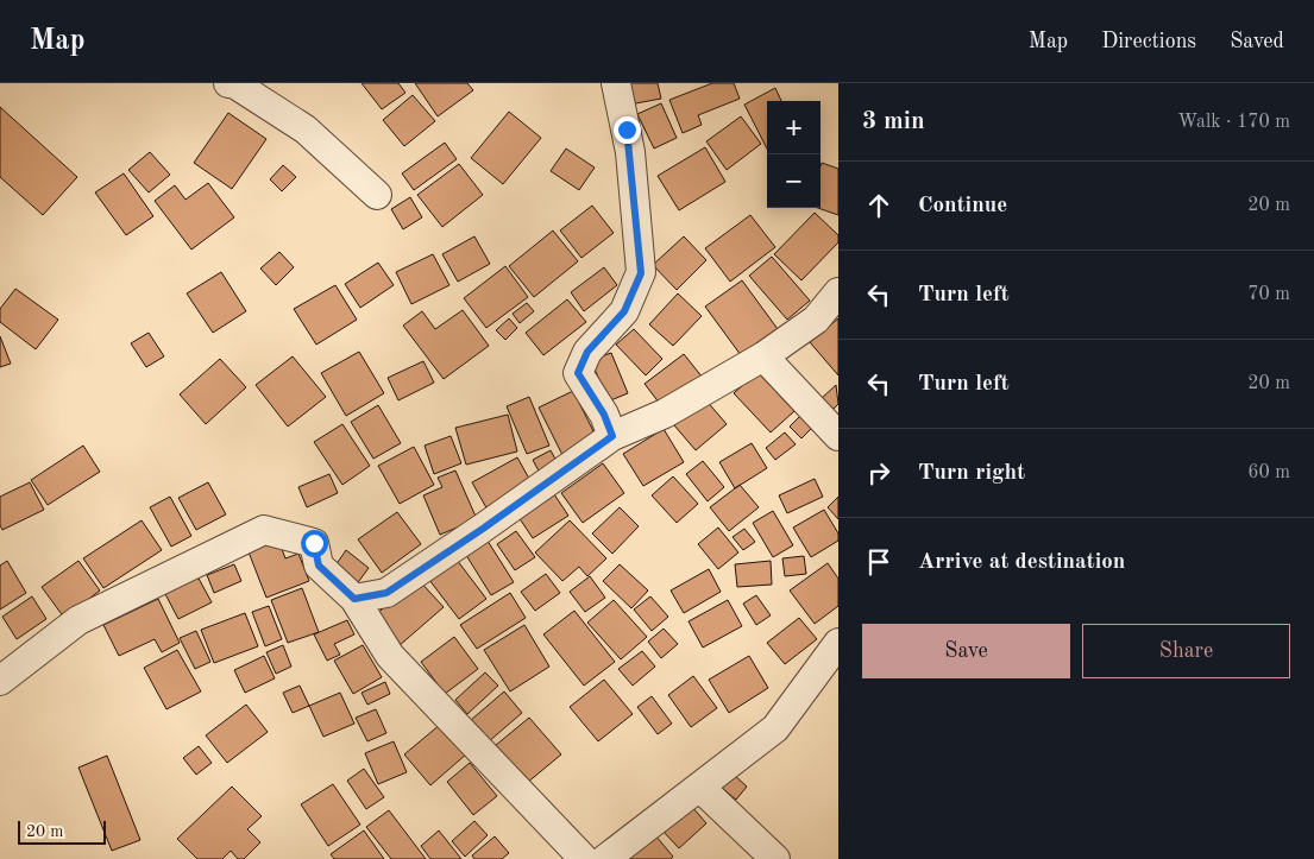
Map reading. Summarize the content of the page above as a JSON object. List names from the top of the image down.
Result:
{
  "scale_bar": "20 m",
  "page": {
    "header": "Map",
    "nav": ["Map", "Directions", "Saved"],
    "heading": ["3 min", "Walk · 170 m"],
    "map_buttons": ["+", "−"],
    "list": [
      ["Continue", "20 m"],
      ["Turn left", "70 m"],
      ["Turn left", "20 m"],
      ["Turn right", "60 m"],
      "Arrive at destination"
    ],
    "buttons": ["Save", "Share"],
    "scale": "20 m"
  }
}
